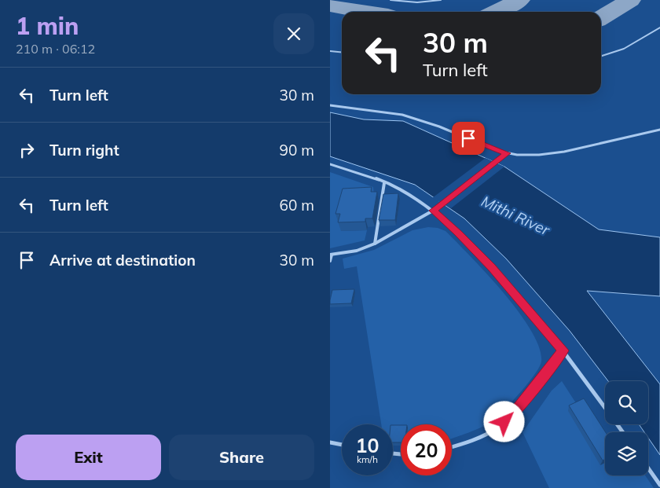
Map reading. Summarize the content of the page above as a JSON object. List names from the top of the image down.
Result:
{
  "water": ["Mithi River"],
  "page": {
    "heading": ["1 min", "210 m · 06:12"],
    "turn": ["30 m", "Turn left"],
    "list": [
      {
        "name": "Turn left",
        "value": "30 m"
      },
      {
        "name": "Turn right",
        "value": "90 m"
      },
      {
        "name": "Turn left",
        "value": "60 m"
      },
      {
        "name": "Arrive at destination",
        "value": "30 m"
      }
    ],
    "speed": "10 km/h",
    "limit": "20",
    "buttons": ["Exit", "Share"]
  }
}
